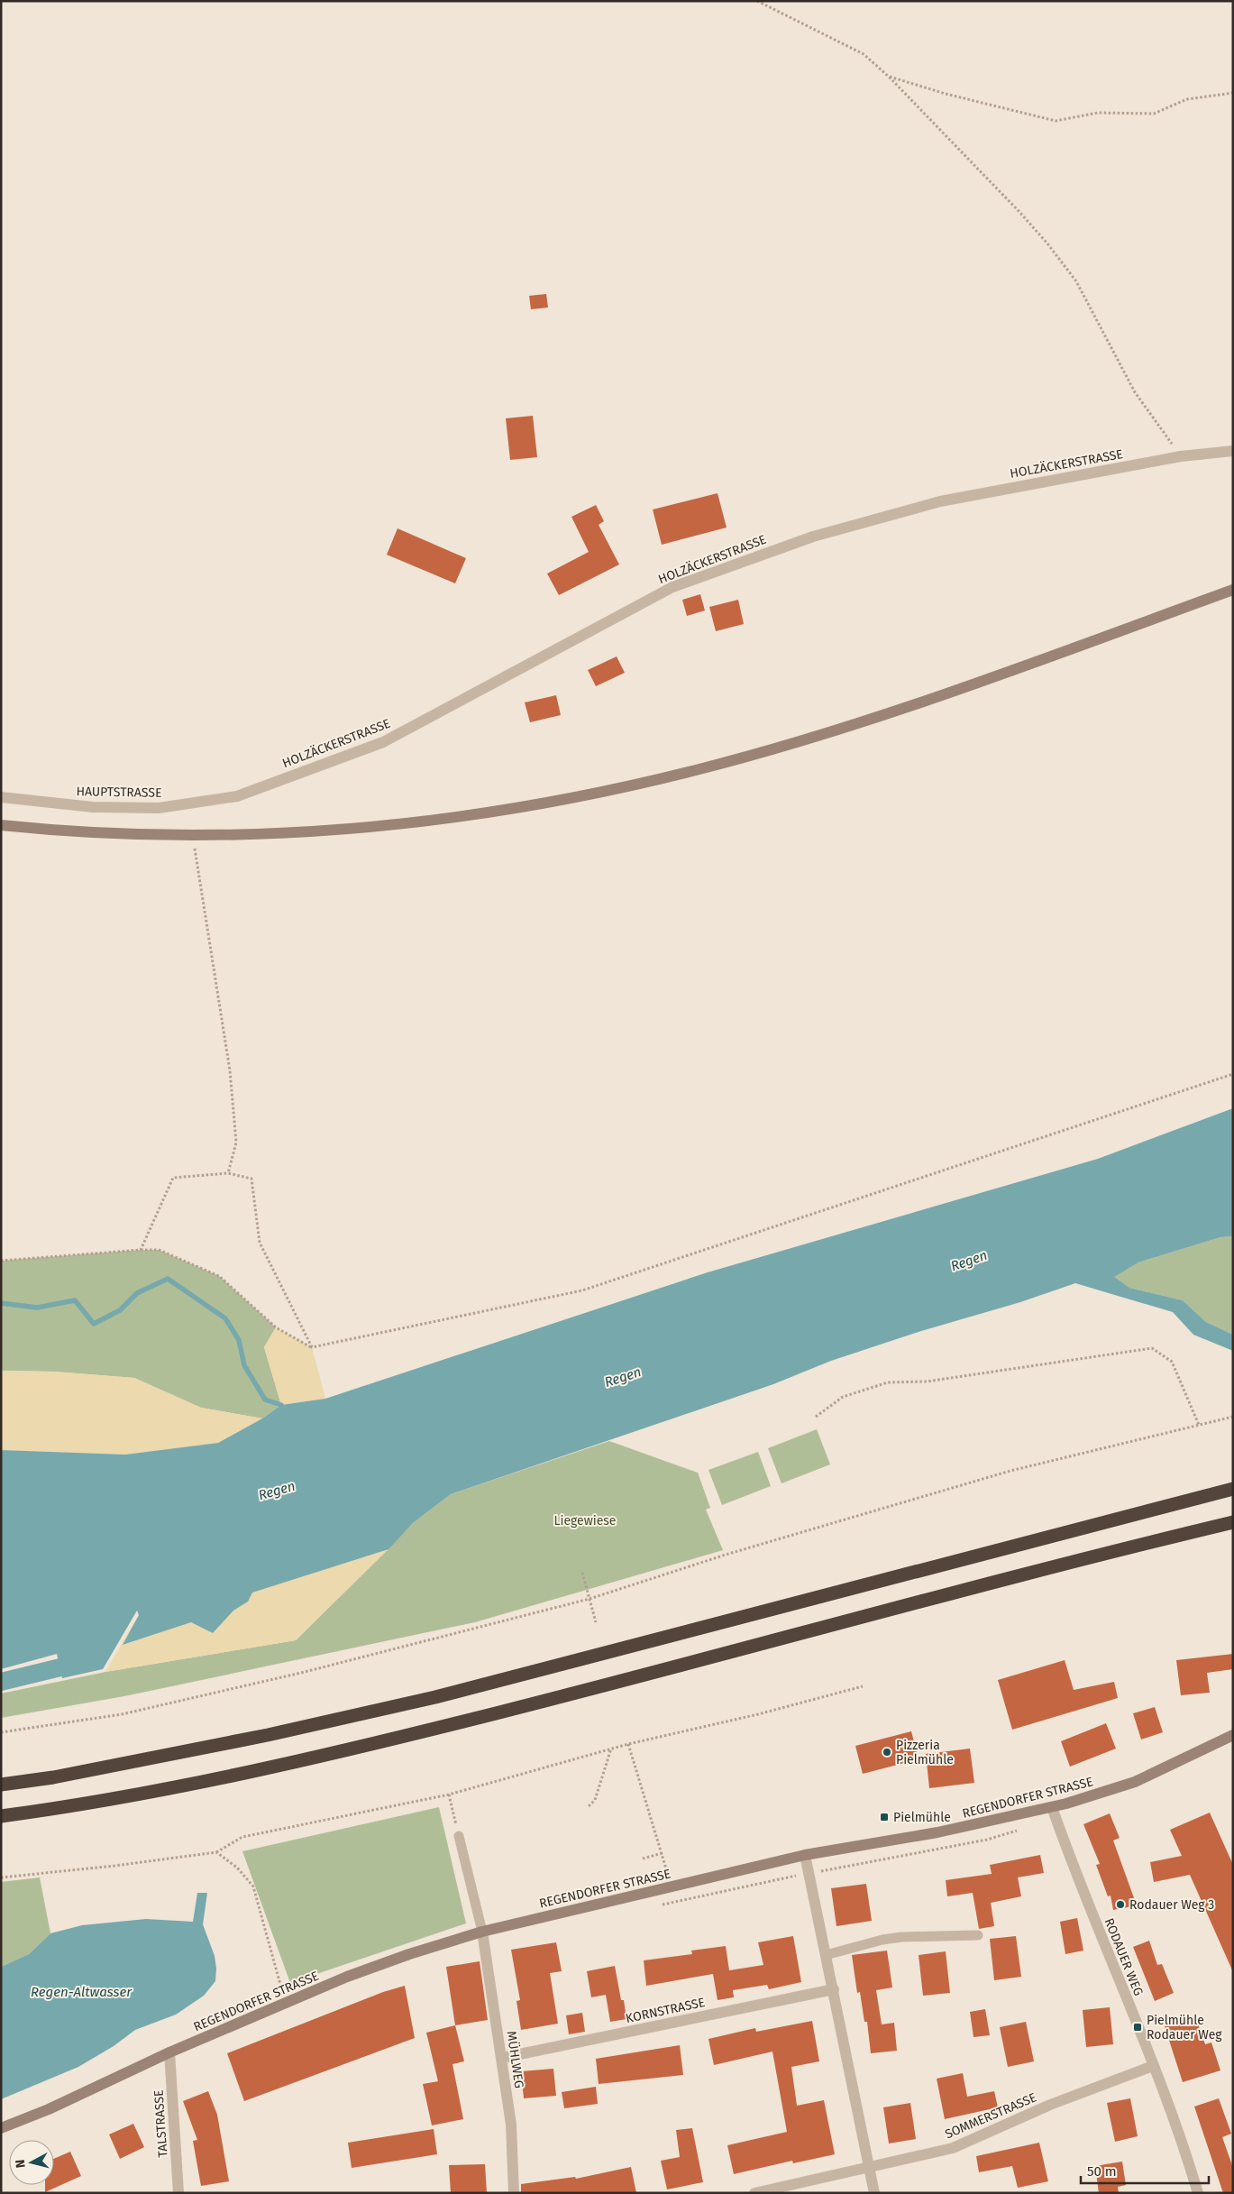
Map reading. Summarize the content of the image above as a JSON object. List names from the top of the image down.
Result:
{
  "streets": {
    "street": [
      "HOLZÄCKERSTRASSE",
      "HAUPTSTRASSE",
      "REGENDORFER STRASSE",
      "RODAUER WEG",
      "KORNSTRASSE",
      "MÜHLWEG",
      "SOMMERSTRASSE",
      "TALSTRASSE"
    ]
  },
  "crossings": [
    ["HOLZÄCKERSTRASSE", "HAUPTSTRASSE"],
    ["REGENDORFER STRASSE", "RODAUER WEG"],
    ["REGENDORFER STRASSE", "MÜHLWEG"],
    ["REGENDORFER STRASSE", "TALSTRASSE"],
    ["RODAUER WEG", "SOMMERSTRASSE"],
    ["KORNSTRASSE", "MÜHLWEG"]
  ],
  "water": ["Regen", "Regen-Altwasser"],
  "parks": ["Liegewiese"],
  "places": {
    "other": ["Pizzeria Pielmühle", "Rodauer Weg 3"],
    "transit": ["Pielmühle", "Pielmühle Rodauer Weg"]
  },
  "scale_bar": "50 m",
  "north": "left"
}
